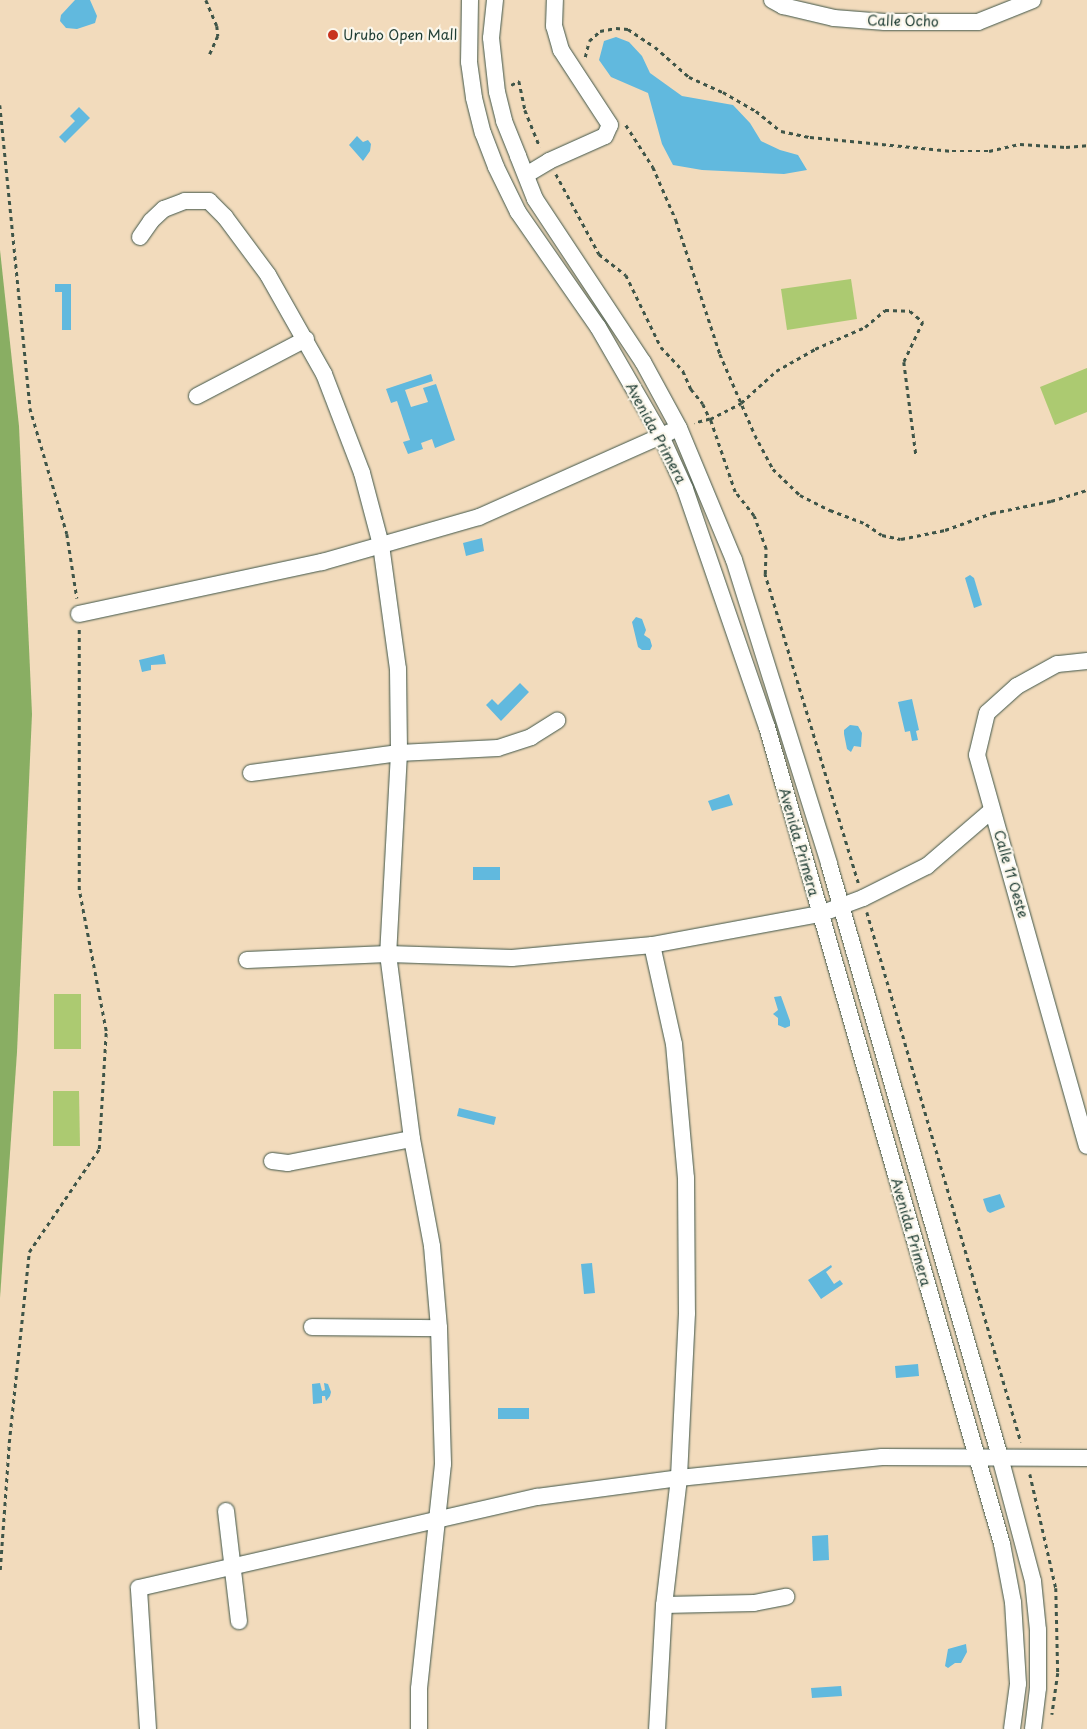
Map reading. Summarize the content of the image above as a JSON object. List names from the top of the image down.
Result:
{
  "streets": {
    "street": ["Calle Ocho", "Avenida Primera", "Calle 11 Oeste"]
  },
  "places": ["Urubo Open Mall"]
}
